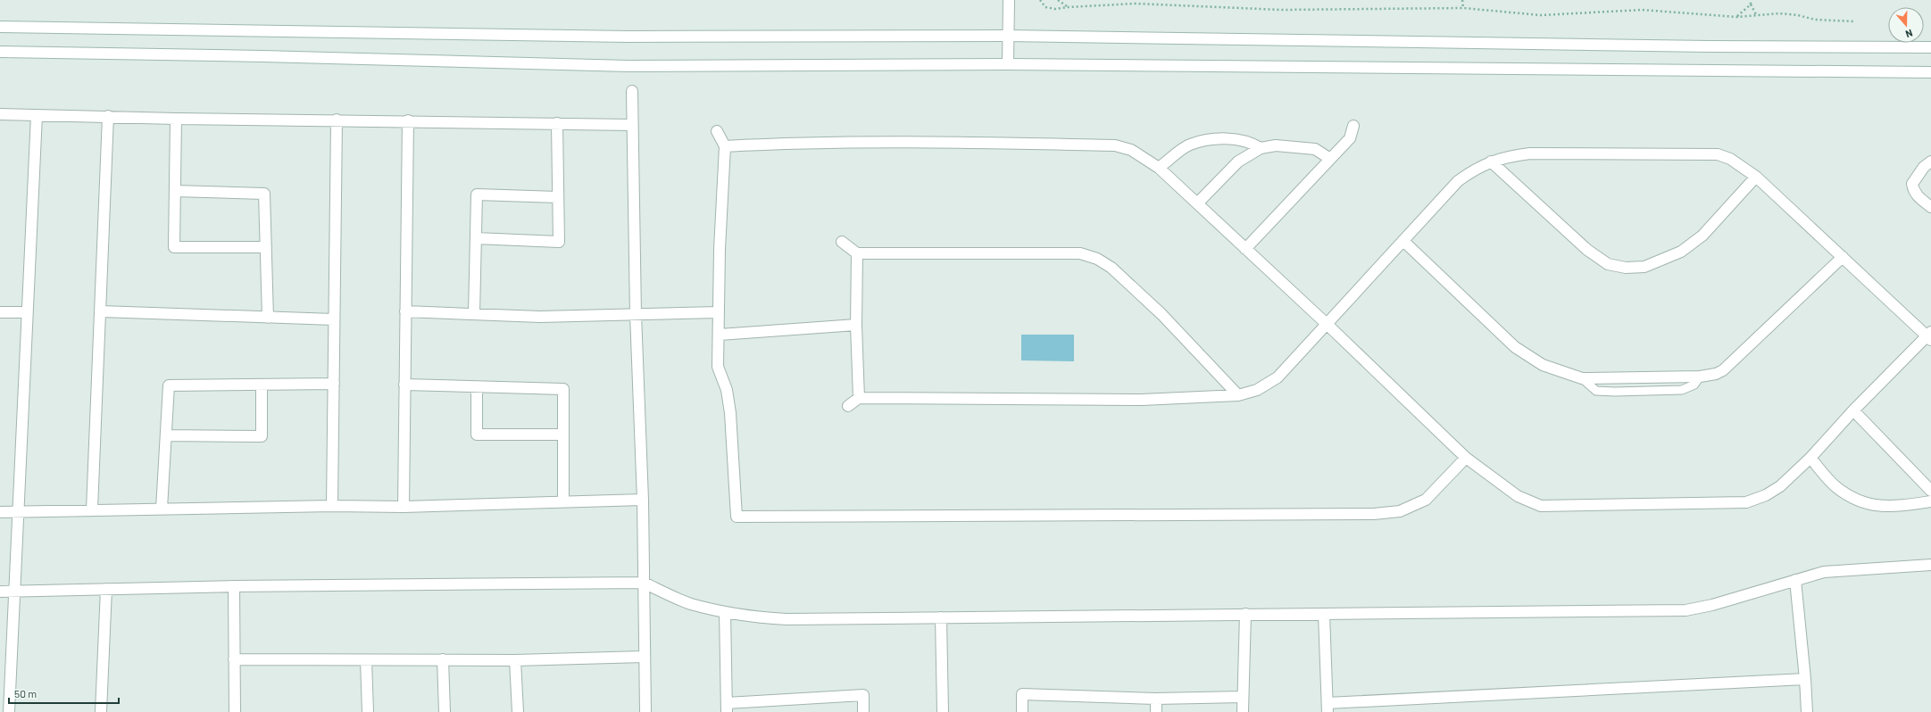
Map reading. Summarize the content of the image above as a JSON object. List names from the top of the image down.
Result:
{
  "scale_bar": "50 m",
  "north": "bottom"
}
